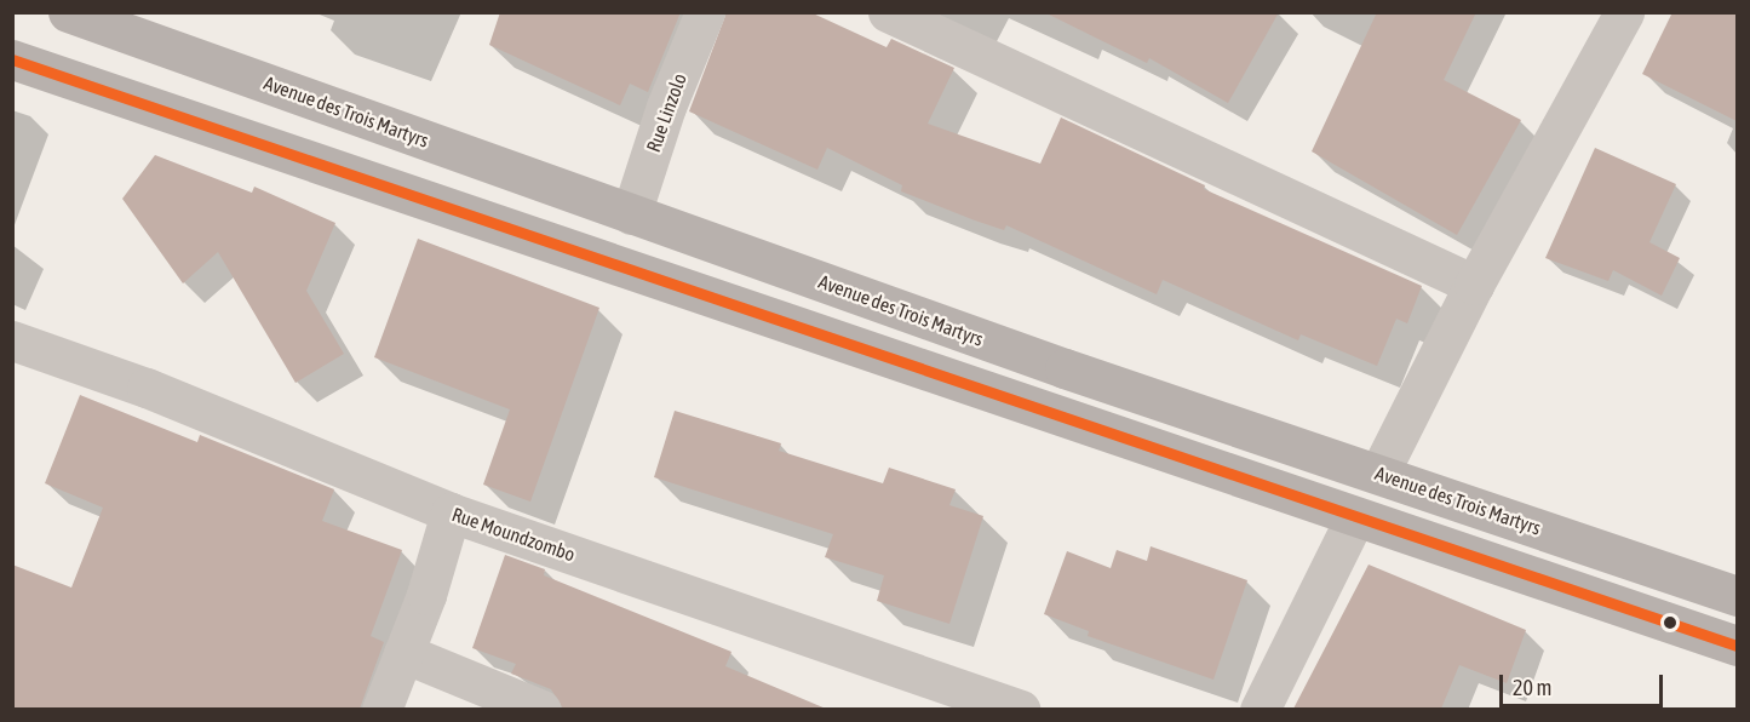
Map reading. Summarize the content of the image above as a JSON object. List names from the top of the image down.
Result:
{
  "streets": {
    "main road": ["Avenue des Trois Martyrs"],
    "street": ["Rue Linzolo", "Rue Moundzombo"]
  },
  "crossings": [
    ["Avenue des Trois Martyrs", "Rue Linzolo"]
  ],
  "scale_bar": "20 m"
}
